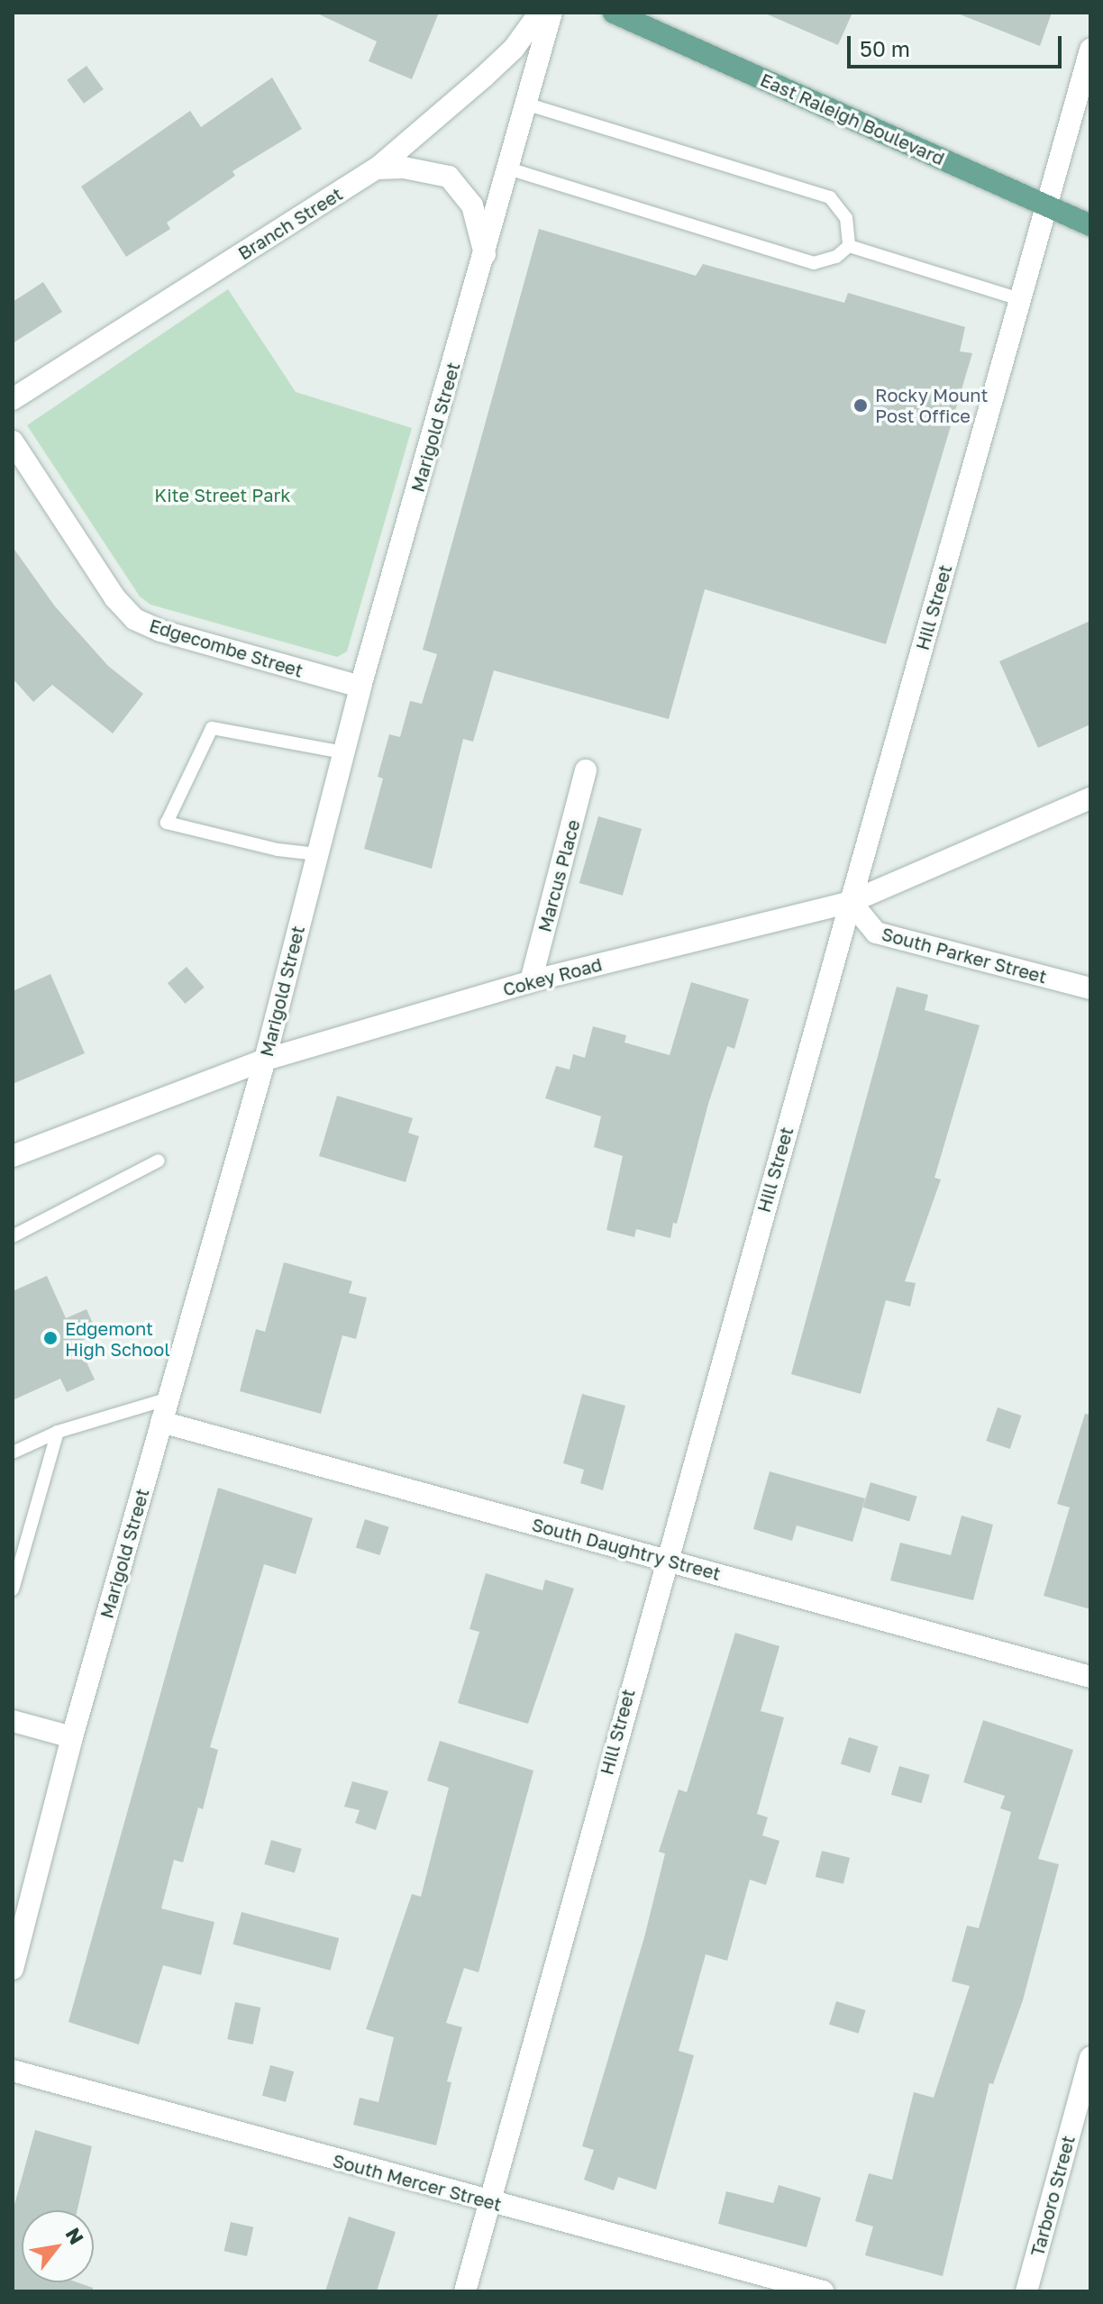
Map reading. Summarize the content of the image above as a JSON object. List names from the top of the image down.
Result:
{
  "streets": {
    "main road": ["East Raleigh Boulevard"],
    "street": [
      "Branch Street",
      "Marigold Street",
      "Hill Street",
      "Edgecombe Street",
      "Marcus Place",
      "South Parker Street",
      "Cokey Road",
      "South Daughtry Street",
      "South Mercer Street",
      "Tarboro Street"
    ]
  },
  "crossings": [
    ["East Raleigh Boulevard", "Hill Street"],
    ["Marigold Street", "Edgecombe Street"],
    ["Marigold Street", "Cokey Road"],
    ["Marigold Street", "South Daughtry Street"],
    ["Hill Street", "South Parker Street"],
    ["Hill Street", "Cokey Road"],
    ["Hill Street", "South Daughtry Street"],
    ["Hill Street", "South Mercer Street"],
    ["Marcus Place", "Cokey Road"],
    ["South Parker Street", "Cokey Road"]
  ],
  "parks": ["Kite Street Park"],
  "places": ["Rocky Mount Post Office", "Edgemont High School"],
  "scale_bar": "50 m",
  "north": "top right"
}
